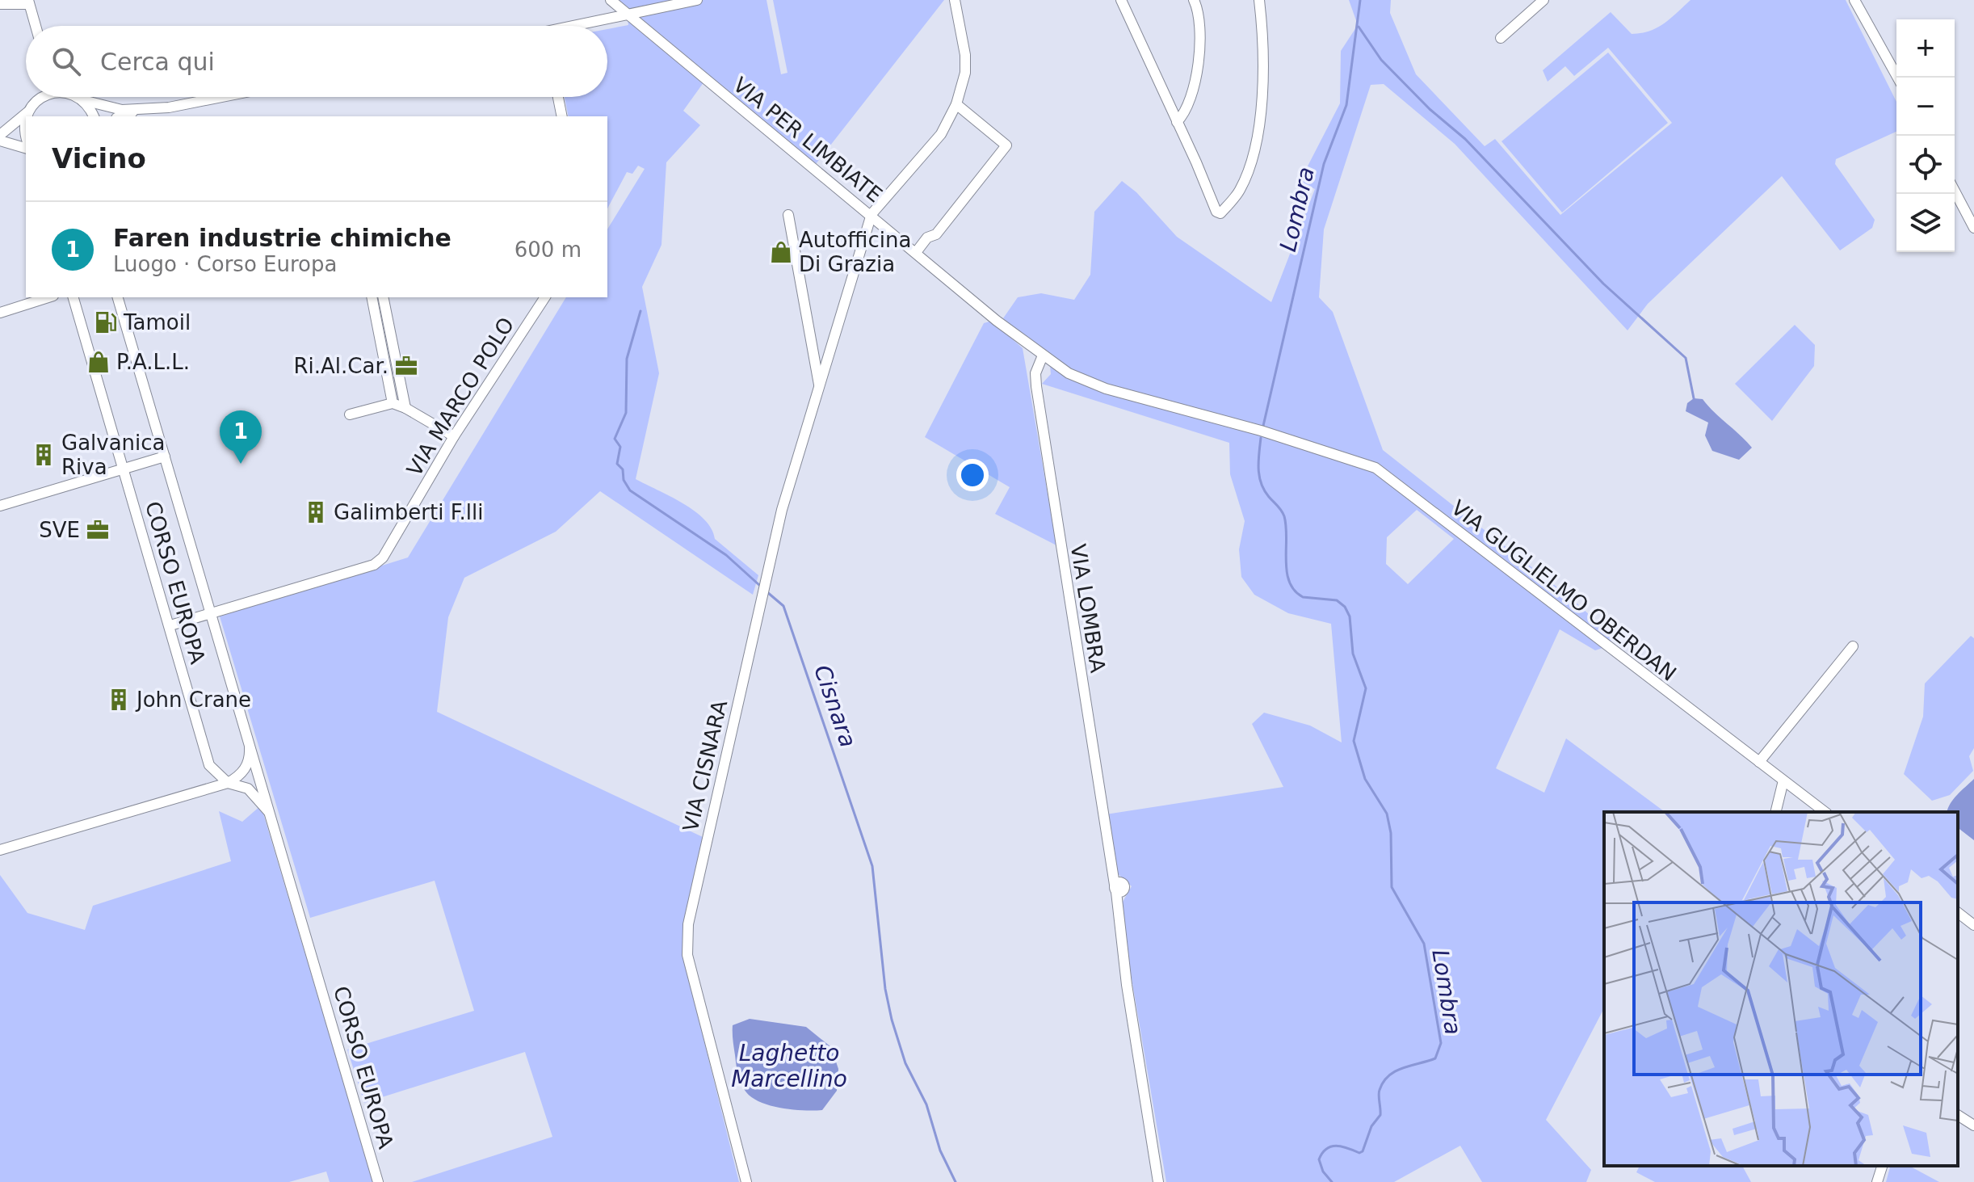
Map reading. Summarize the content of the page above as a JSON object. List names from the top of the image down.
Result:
{
  "streets": {
    "street": [
      "VIA PER LIMBIATE",
      "VIA MARCO POLO",
      "CORSO EUROPA",
      "VIA GUGLIELMO OBERDAN",
      "VIA LOMBRA",
      "VIA CISNARA"
    ]
  },
  "crossings": [
    ["VIA PER LIMBIATE", "VIA GUGLIELMO OBERDAN"],
    ["VIA PER LIMBIATE", "VIA LOMBRA"],
    ["VIA PER LIMBIATE", "VIA CISNARA"],
    ["VIA MARCO POLO", "CORSO EUROPA"]
  ],
  "water": ["Lombra", "Cisnara", "Laghetto Marcellino"],
  "places": {
    "shop": ["Autofficina Di Grazia", "P.A.L.L."],
    "fuel station": ["Tamoil"],
    "office": ["Ri.Al.Car.", "SVE"],
    "building": ["Galvanica Riva", "Galimberti F.lli", "John Crane"]
  },
  "page": {
    "map_buttons": ["+", "−"],
    "search": "Cerca qui",
    "heading": "Vicino",
    "list": [
      {
        "mark": "1",
        "name": "Faren industrie chimiche",
        "note": "Luogo · Corso Europa",
        "value": "600 m"
      }
    ],
    "pins": "1"
  }
}
